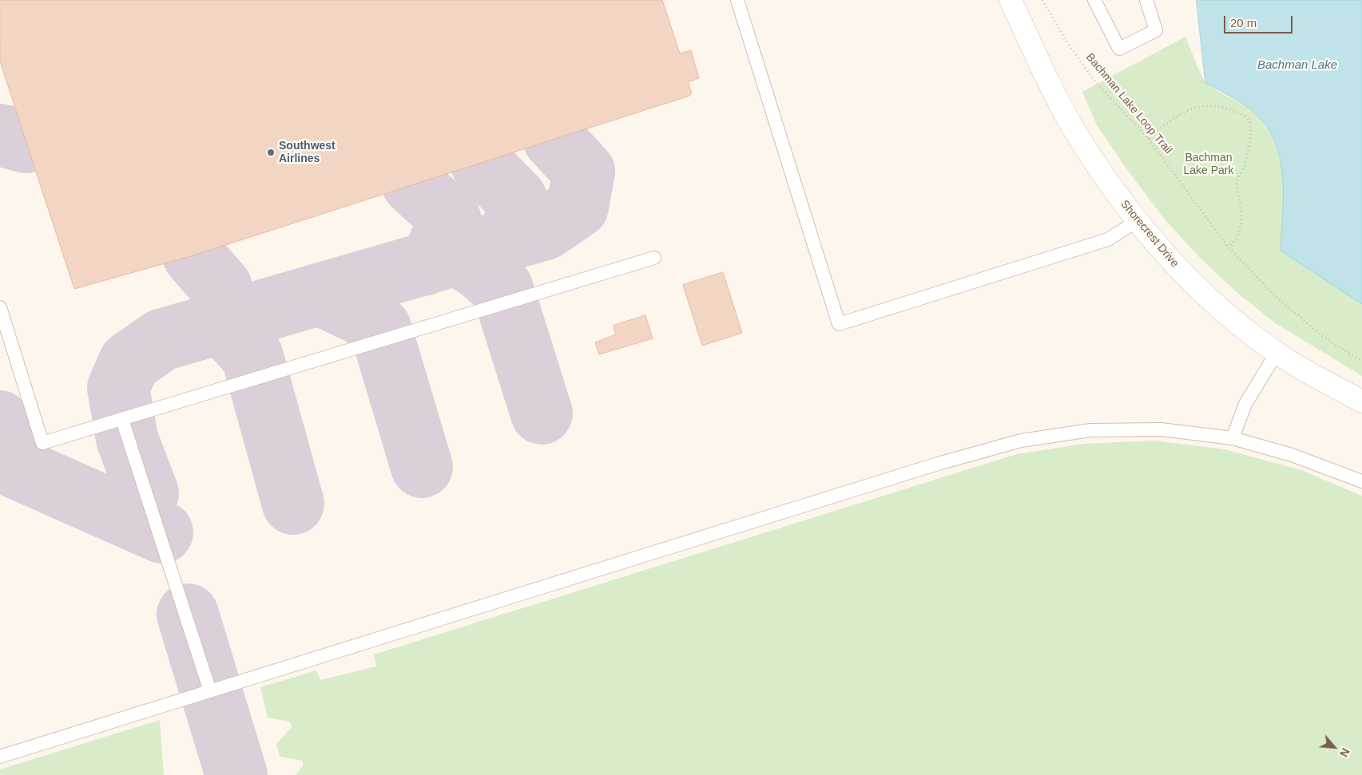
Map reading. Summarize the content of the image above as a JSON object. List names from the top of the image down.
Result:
{
  "streets": {
    "street": ["Shorecrest Drive"],
    "path": ["Bachman Lake Loop Trail"]
  },
  "water": ["Bachman Lake"],
  "parks": ["Bachman Lake Park"],
  "places": ["Southwest Airlines"],
  "scale_bar": "20 m",
  "north": "bottom right"
}
